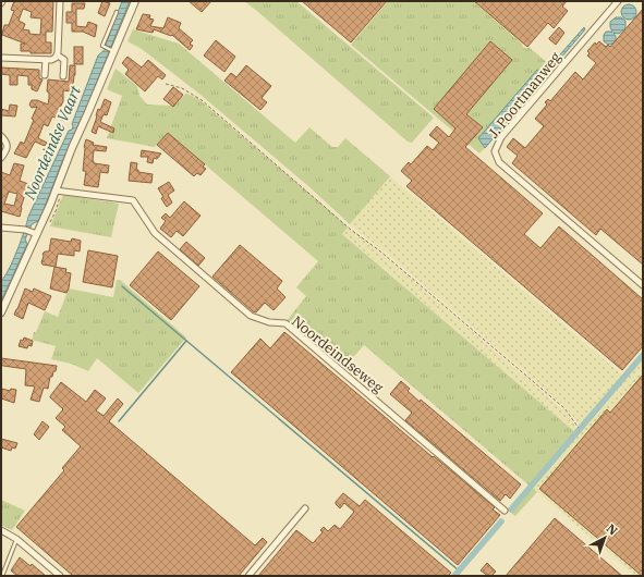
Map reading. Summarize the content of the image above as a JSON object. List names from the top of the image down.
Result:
{
  "streets": {
    "street": ["J. Poortmanweg", "Noordeindseweg"]
  },
  "water": ["Noordeindse Vaart"],
  "north": "top right"
}
